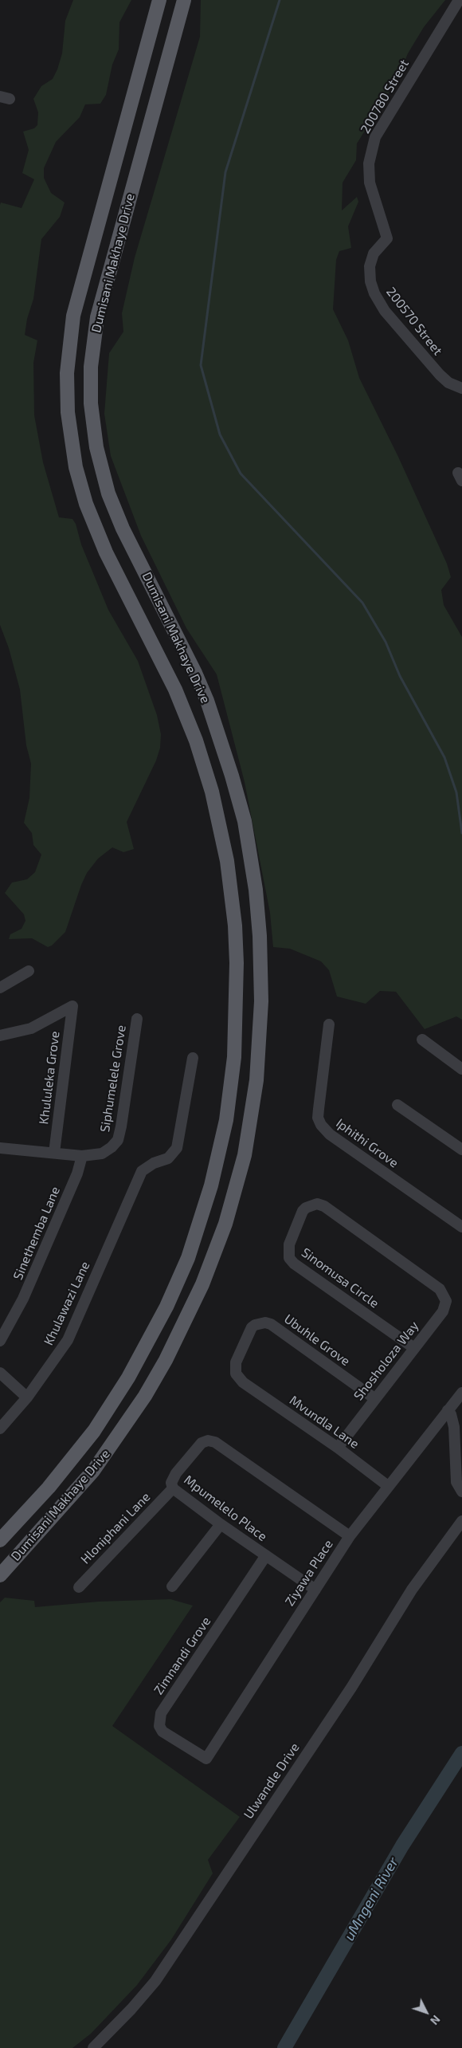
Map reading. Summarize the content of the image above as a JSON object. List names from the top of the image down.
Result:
{
  "streets": {
    "main road": ["Dumisani Makhaye Drive"],
    "street": [
      "200780 Street",
      "200570 Street",
      "Khululeka Grove",
      "Siphumelele Grove",
      "Iphithi Grove",
      "Sinethemba Lane",
      "Sinomusa Circle",
      "Khulawazi Lane",
      "Ubuhle Grove",
      "Shosholoza Way",
      "Mvundla Lane",
      "Mpumelelo Place",
      "Hloniphani Lane",
      "Ziyawa Place",
      "Zimnandi Grove",
      "Ulwandle Drive"
    ]
  },
  "crossings": [
    ["200780 Street", "200570 Street"],
    ["Khululeka Grove", "Siphumelele Grove"],
    ["Siphumelele Grove", "Sinethemba Lane"],
    ["Sinomusa Circle", "Shosholoza Way"],
    ["Ubuhle Grove", "Shosholoza Way"],
    ["Ubuhle Grove", "Mvundla Lane"],
    ["Shosholoza Way", "Mvundla Lane"],
    ["Mvundla Lane", "Ziyawa Place"],
    ["Mpumelelo Place", "Hloniphani Lane"],
    ["Mpumelelo Place", "Ziyawa Place"],
    ["Mpumelelo Place", "Zimnandi Grove"],
    ["Ziyawa Place", "Zimnandi Grove"]
  ],
  "water": ["uMngeni River"],
  "north": "bottom right"
}
